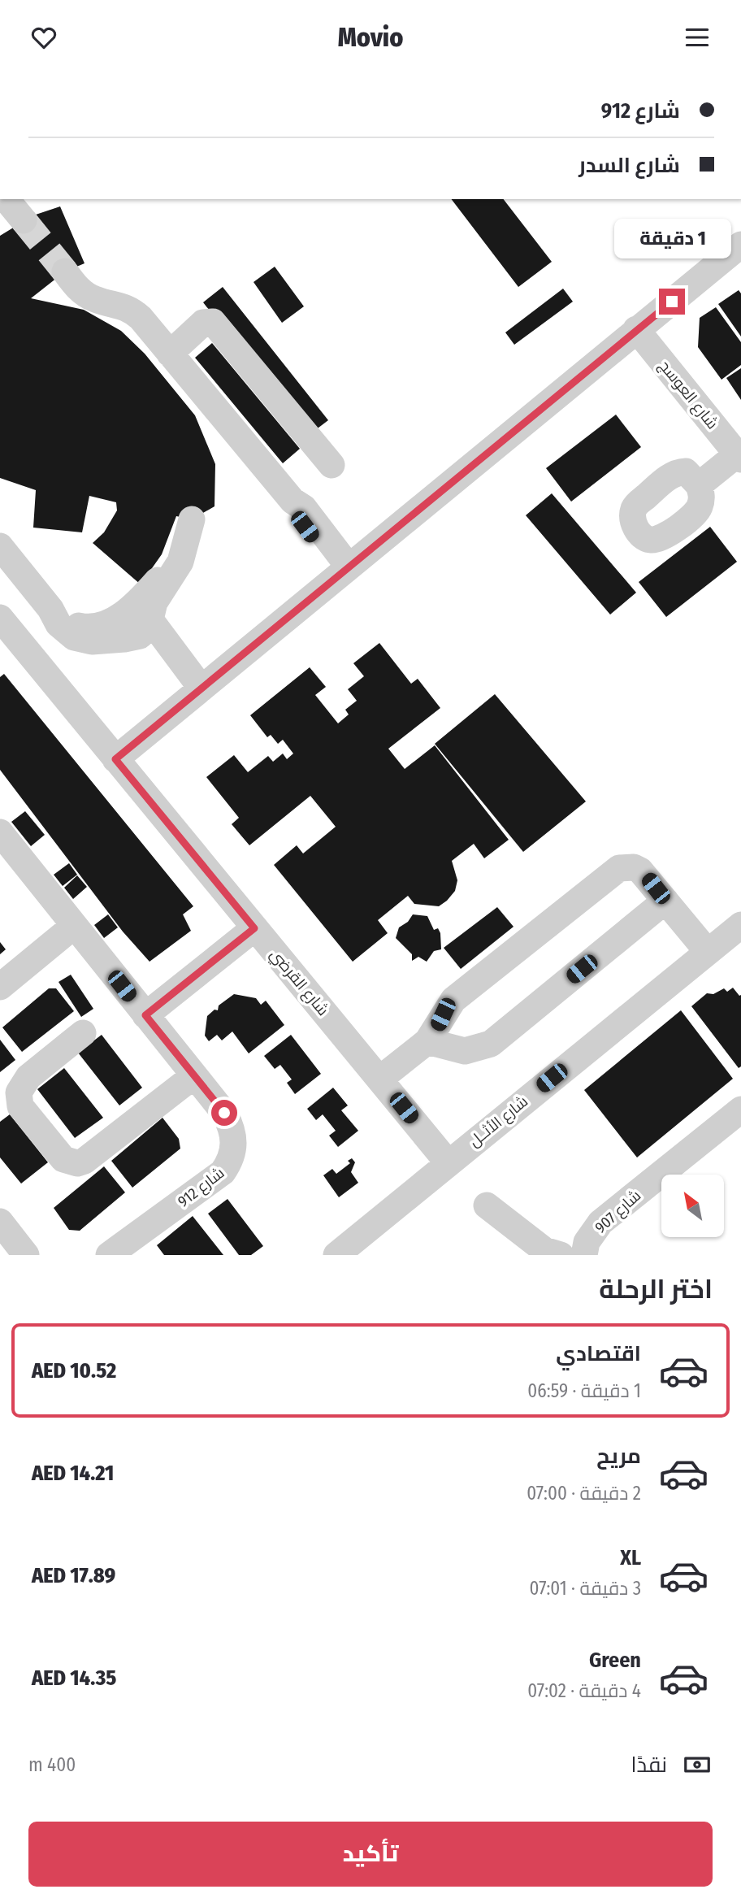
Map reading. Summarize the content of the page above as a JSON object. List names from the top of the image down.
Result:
{
  "streets": {
    "street": [
      "شارع العوسج",
      "شارع القرضي",
      "شارع الأثــل",
      "شارع 912",
      "شارع 907"
    ]
  },
  "crossings": [
    ["شارع القرضي", "شارع الأثــل"]
  ],
  "north": "top left",
  "page": {
    "header": "Movio",
    "banner": ["شارع 912", "شارع السدر"],
    "bubble": "1 دقيقة",
    "heading": "اختر الرحلة",
    "list": [
      {
        "name": "اقتصادي",
        "note": "1 دقيقة · 06:59",
        "value": "AED 10.52"
      },
      {
        "name": "مريح",
        "note": "2 دقيقة · 07:00",
        "value": "AED 14.21"
      },
      {
        "name": "XL",
        "note": "3 دقيقة · 07:01",
        "value": "AED 17.89"
      },
      {
        "name": "Green",
        "note": "4 دقيقة · 07:02",
        "value": "AED 14.35"
      }
    ],
    "pay": ["نقدًا", "400 m"],
    "buttons": "تأكيد"
  }
}
